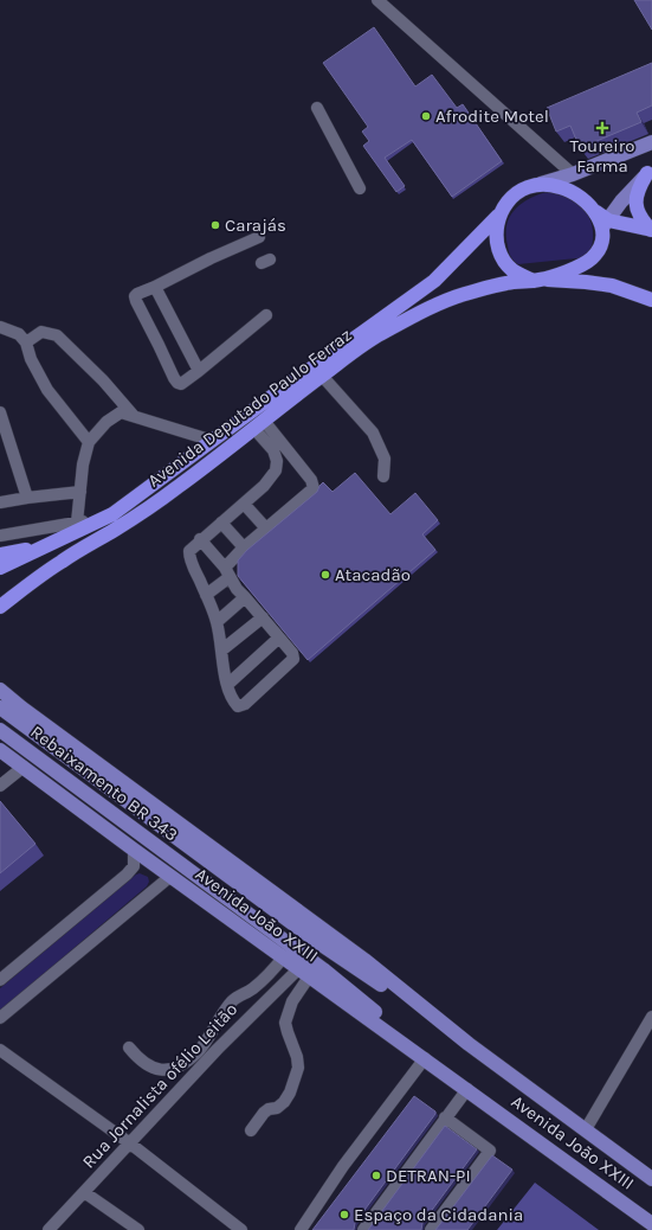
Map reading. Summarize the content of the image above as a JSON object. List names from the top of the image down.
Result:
{
  "streets": {
    "highway": ["Avenida Deputado Paulo Ferraz"],
    "main road": ["Rebaixamento BR 343", "Avenida João XXIII"],
    "street": ["Rua Jornalista ofélio Leitão"]
  },
  "crossings": [
    ["Rebaixamento BR 343", "Avenida João XXIII"],
    ["Avenida João XXIII", "Rua Jornalista ofélio Leitão"]
  ],
  "places": {
    "other": [
      "Afrodite Motel",
      "Carajás",
      "Atacadão",
      "DETRAN-PI",
      "Espaço da Cidadania"
    ],
    "health": ["Toureiro Farma"]
  }
}
